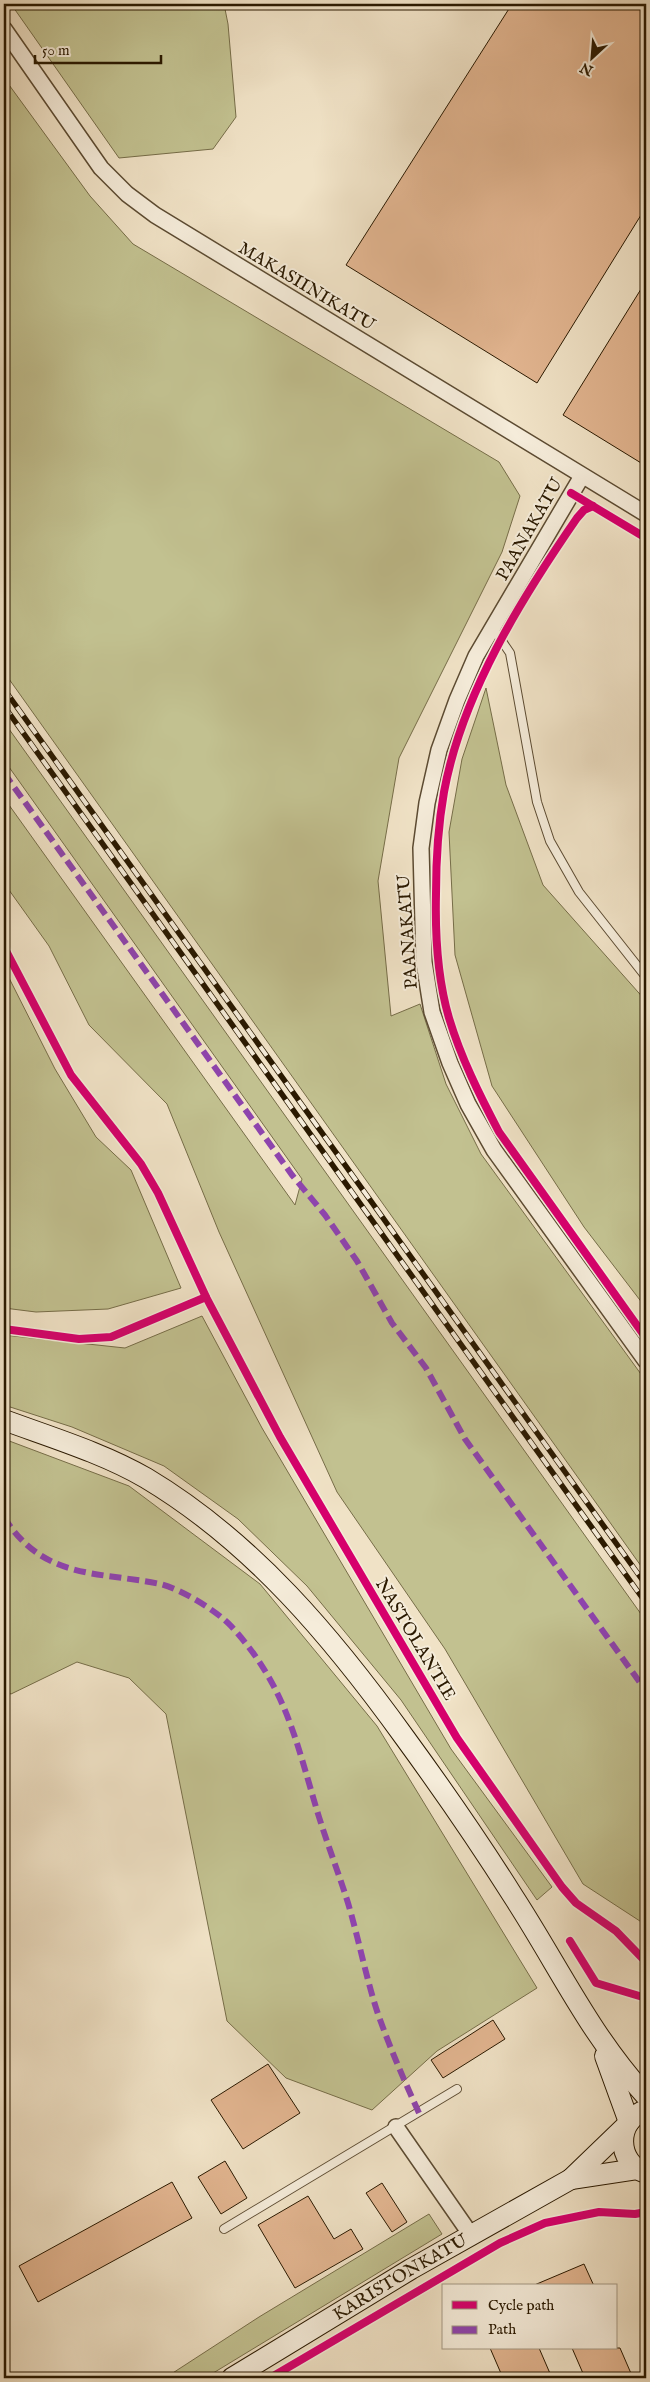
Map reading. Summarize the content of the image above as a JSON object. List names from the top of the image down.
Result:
{
  "streets": {
    "main road": ["KARISTONKATU"],
    "street": ["MAKASIINIKATU", "PAANAKATU"],
    "cycle path": ["NASTOLANTIE"]
  },
  "crossings": [
    ["MAKASIINIKATU", "PAANAKATU"]
  ],
  "legend": ["Cycle path", "Path"],
  "scale_bar": "50 m",
  "north": "bottom left"
}
